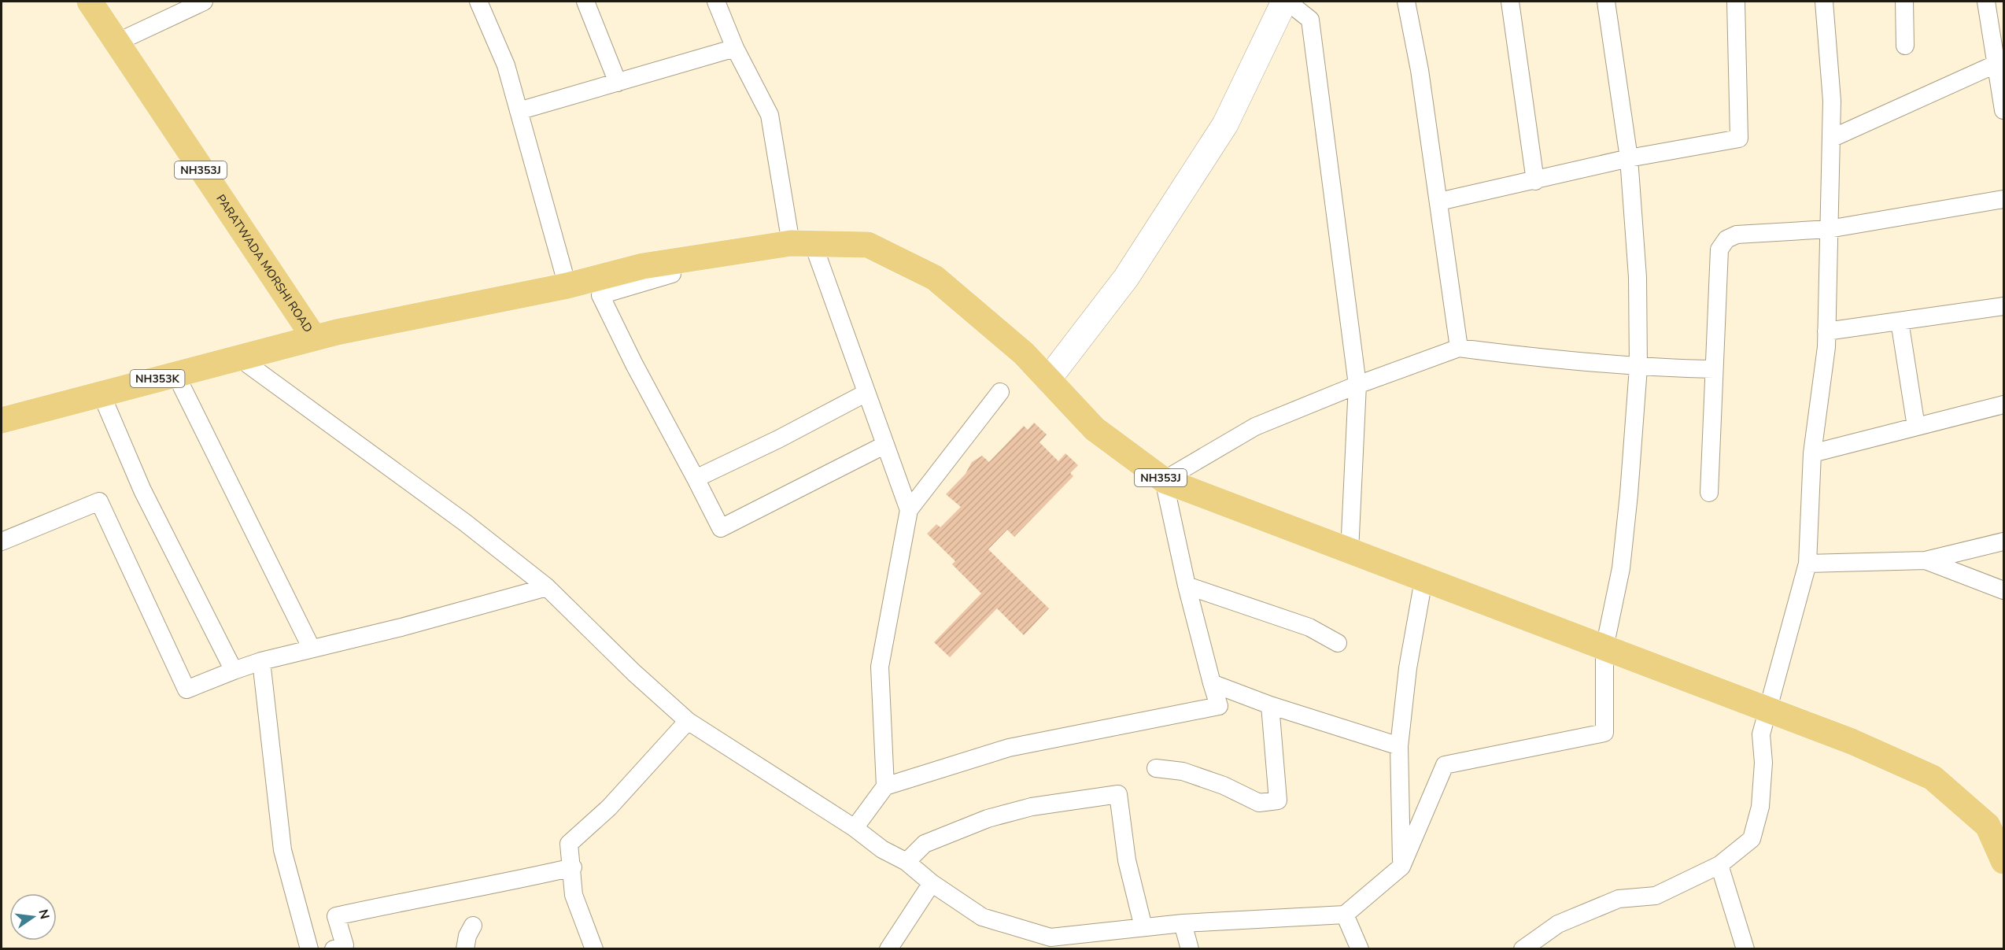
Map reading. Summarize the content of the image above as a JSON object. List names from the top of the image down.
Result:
{
  "streets": {
    "highway": ["NH353J", "PARATWADA MORSHI ROAD", "NH353K"]
  },
  "crossings": [
    ["NH353J", "PARATWADA MORSHI ROAD"],
    ["NH353J", "NH353K"],
    ["PARATWADA MORSHI ROAD", "NH353K"]
  ],
  "north": "right"
}
